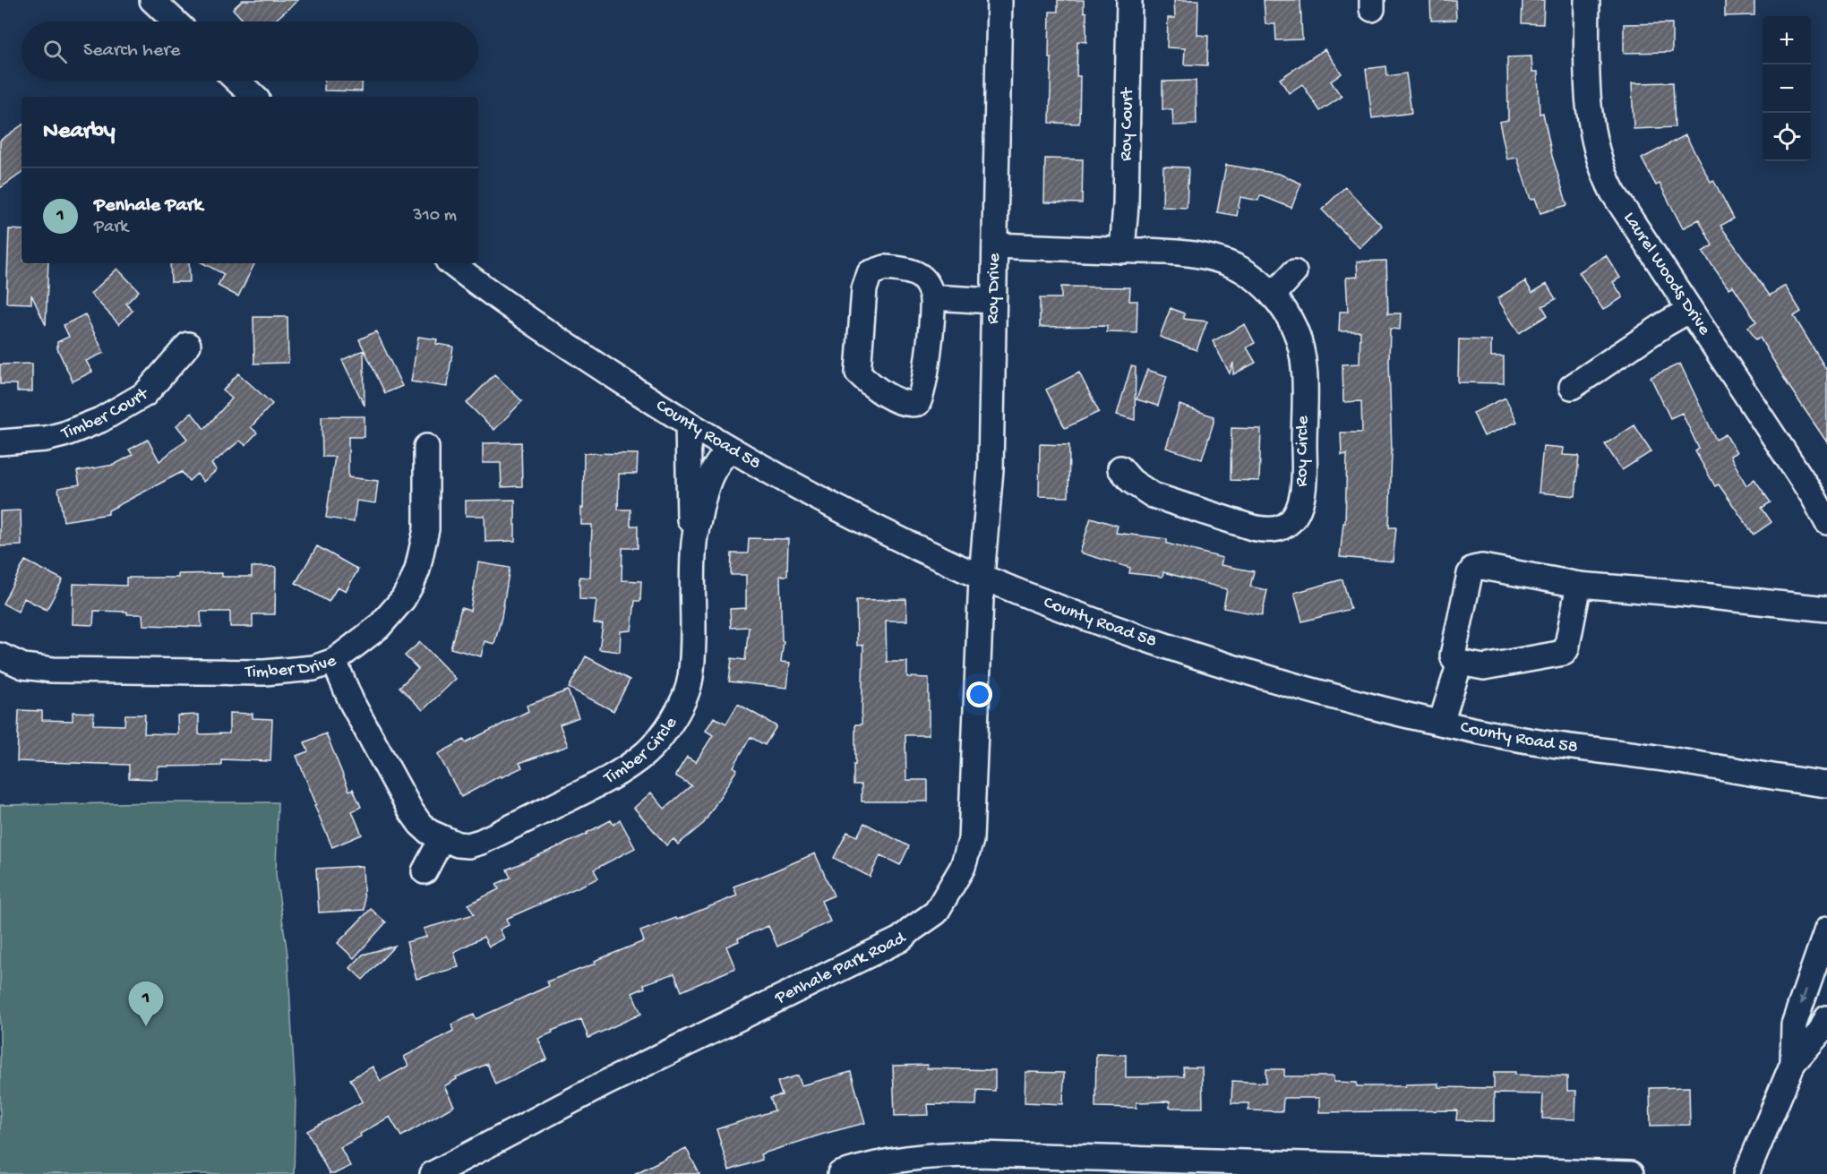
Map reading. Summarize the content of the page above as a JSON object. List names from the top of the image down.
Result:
{
  "streets": {
    "street": [
      "Roy Court",
      "Laurel Woods Drive",
      "Roy Drive",
      "Timber Court",
      "County Road 58",
      "Roy Circle",
      "Timber Drive",
      "Timber Circle",
      "Penhale Park Road"
    ]
  },
  "crossings": [
    ["Roy Court", "Roy Circle"],
    ["Roy Drive", "County Road 58"],
    ["Roy Drive", "Roy Circle"],
    ["Roy Drive", "Penhale Park Road"],
    ["County Road 58", "Timber Circle"],
    ["County Road 58", "Penhale Park Road"],
    ["Timber Drive", "Timber Circle"]
  ],
  "page": {
    "map_buttons": ["+", "−"],
    "search": "Search here",
    "heading": "Nearby",
    "list": [
      {
        "mark": "1",
        "name": "Penhale Park",
        "note": "Park",
        "value": "310 m"
      }
    ],
    "pins": "1"
  }
}
